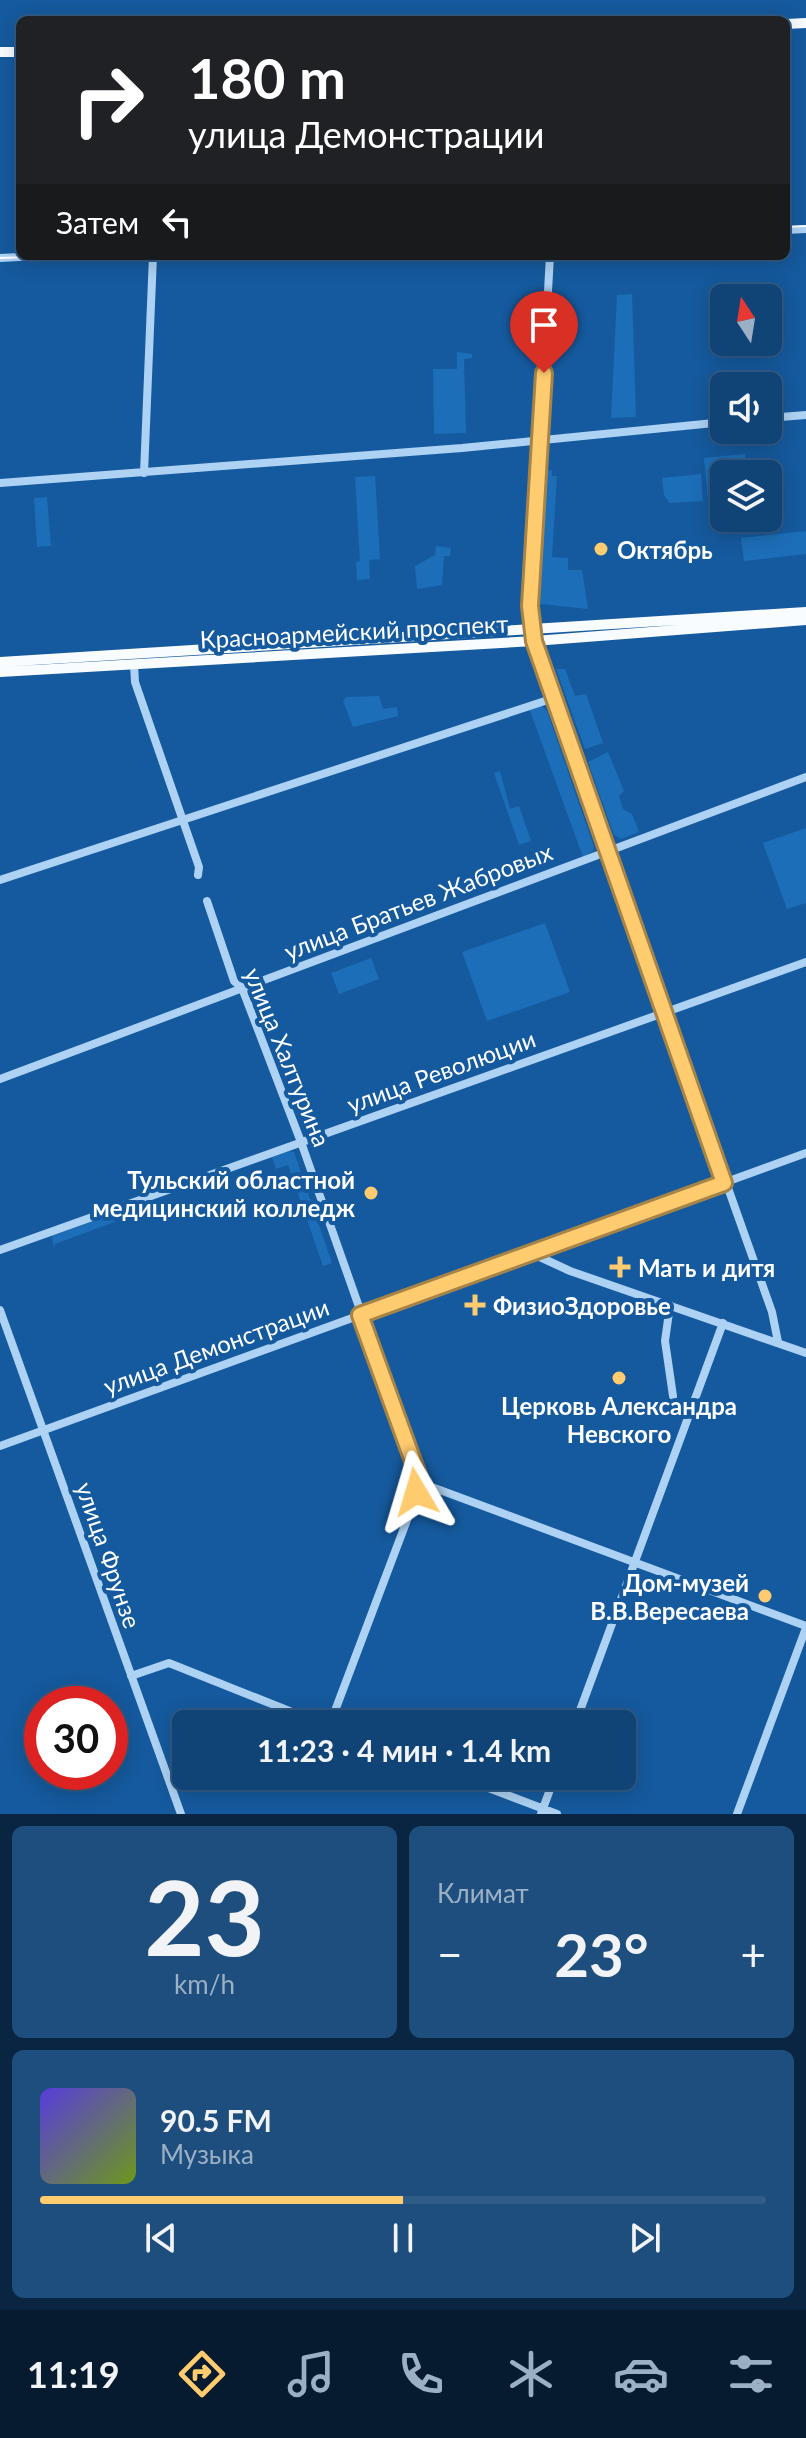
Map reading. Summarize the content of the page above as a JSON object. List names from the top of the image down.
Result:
{
  "streets": {
    "main road": ["Красноармейский проспект"],
    "street": [
      "улица Братьев Жабровых",
      "улица Халтурина",
      "улица Революции",
      "улица Демонстрации",
      "улица Фрунзе"
    ]
  },
  "crossings": [
    ["улица Братьев Жабровых", "улица Халтурина"],
    ["улица Халтурина", "улица Революции"],
    ["улица Халтурина", "улица Демонстрации"],
    ["улица Демонстрации", "улица Фрунзе"]
  ],
  "places": {
    "other": [
      "Октябрь",
      "Тульский областной медицинский колледж",
      "Церковь Александра Невского",
      "Дом-музей В.В.Вересаева"
    ],
    "health": ["Мать и дитя", "ФизиоЗдоровье"]
  },
  "north": "top",
  "page": {
    "turn": ["180 m", "улица Демонстрации"],
    "then": "Затем",
    "limit": "30",
    "trip": "11:23 · 4 мин · 1.4 km",
    "tile": [
      ["23", "km/h"],
      "Климат"
    ],
    "heat": ["−", "23°", "+"],
    "song": ["90.5 FM", "Музыка"],
    "tabs": "11:19"
  }
}
